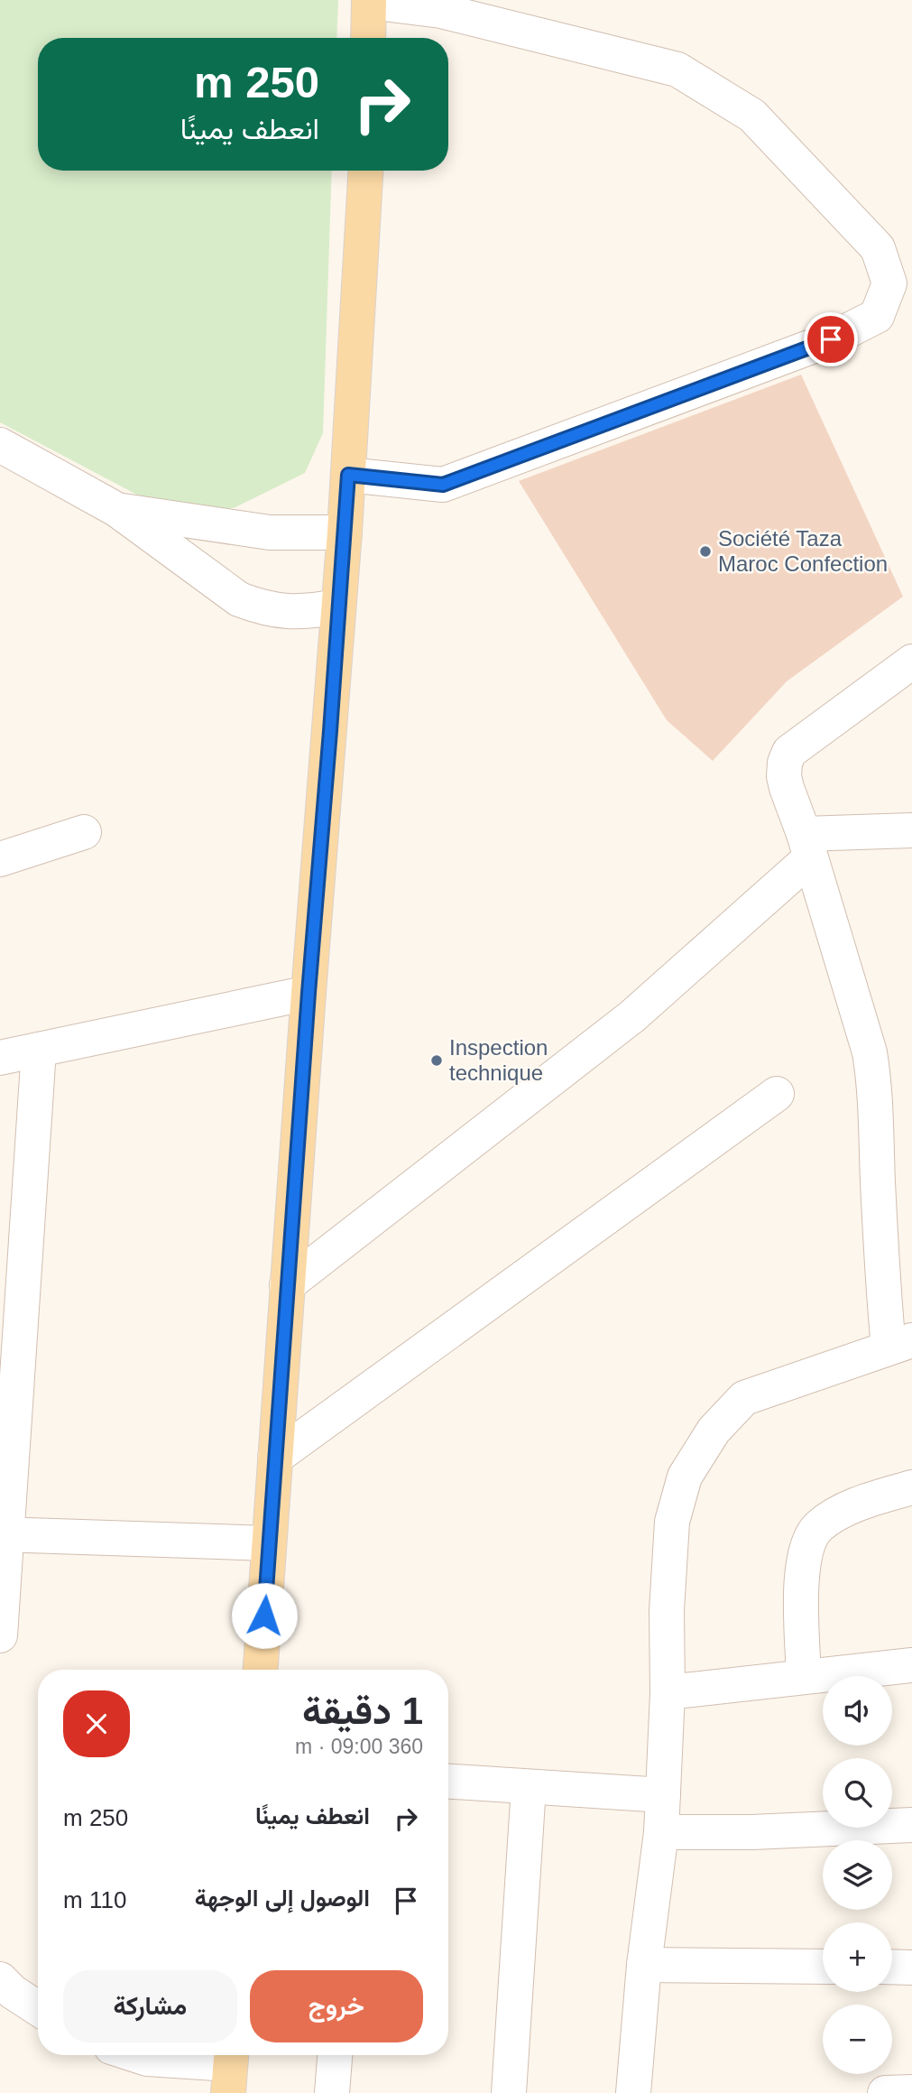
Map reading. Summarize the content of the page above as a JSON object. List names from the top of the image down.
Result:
{
  "places": ["Société Taza Maroc Confection", "Inspection technique"],
  "page": {
    "turn": ["250 m", "انعطف يمينًا"],
    "heading": ["1 دقيقة", "360 m · 09:00"],
    "map_buttons": ["+", "−"],
    "list": [
      {
        "name": "انعطف يمينًا",
        "value": "250 m"
      },
      {
        "name": "الوصول إلى الوجهة",
        "value": "110 m"
      }
    ],
    "buttons": ["خروج", "مشاركة"]
  }
}
